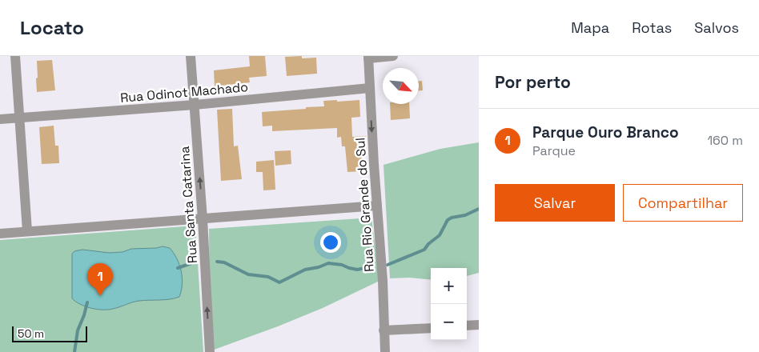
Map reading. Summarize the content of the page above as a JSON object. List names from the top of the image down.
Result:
{
  "streets": {
    "street": ["Rua Odinot Machado", "Rua Santa Catarina", "Rua Rio Grande do Sul"]
  },
  "crossings": [
    ["Rua Odinot Machado", "Rua Santa Catarina"],
    ["Rua Odinot Machado", "Rua Rio Grande do Sul"]
  ],
  "one_way": ["Rua Santa Catarina", "Rua Rio Grande do Sul"],
  "scale_bar": "50 m",
  "north": "bottom right",
  "page": {
    "header": "Locato",
    "nav": ["Mapa", "Rotas", "Salvos"],
    "heading": "Por perto",
    "list": [
      {
        "mark": "1",
        "name": "Parque Ouro Branco",
        "note": "Parque",
        "value": "160 m"
      }
    ],
    "buttons": ["Salvar", "Compartilhar"],
    "pins": "1",
    "map_buttons": ["+", "−"],
    "scale": "50 m"
  }
}
